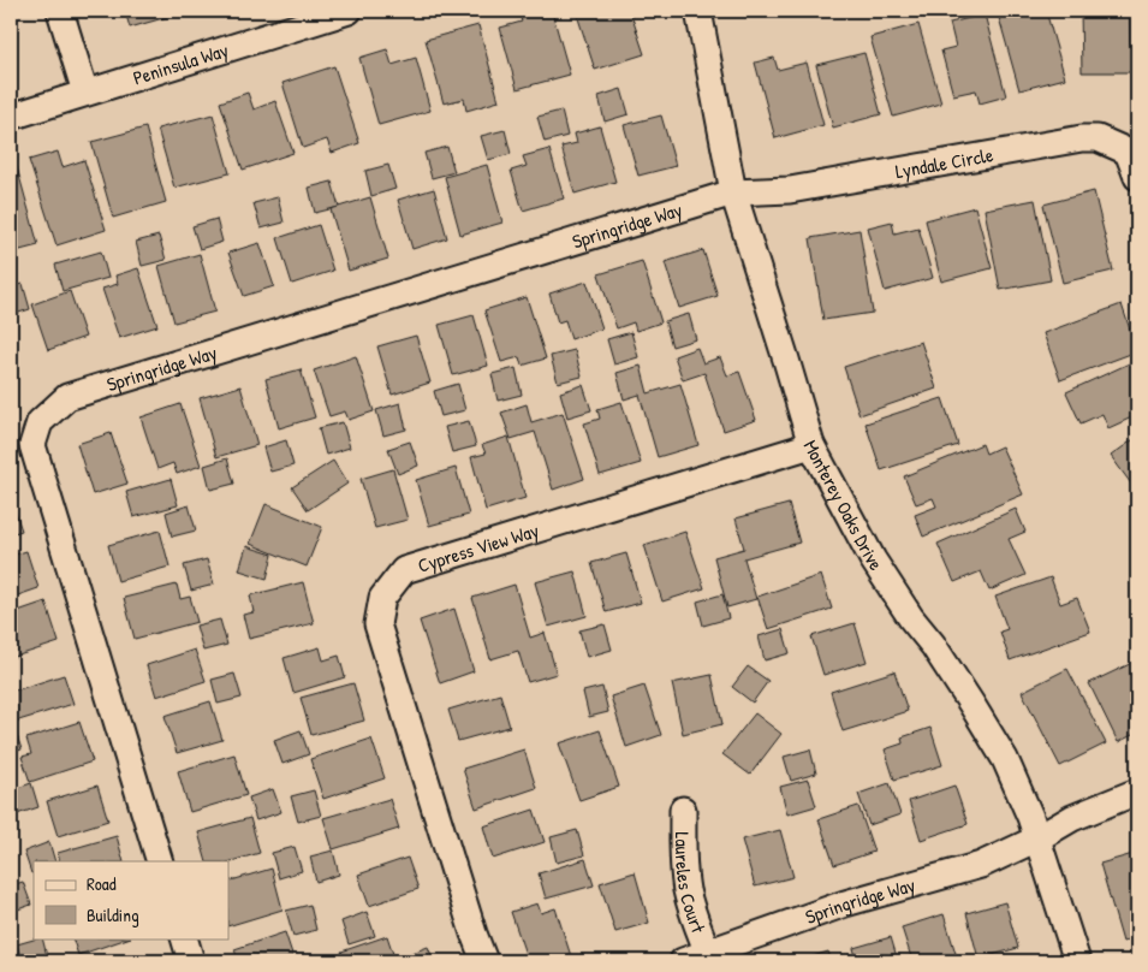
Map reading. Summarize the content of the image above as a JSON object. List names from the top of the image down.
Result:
{
  "streets": {
    "street": [
      "Peninsula Way",
      "Lyndale Circle",
      "Springridge Way",
      "Monterey Oaks Drive",
      "Cypress View Way",
      "Laureles Court"
    ]
  },
  "crossings": [
    ["Lyndale Circle", "Springridge Way"],
    ["Lyndale Circle", "Monterey Oaks Drive"],
    ["Springridge Way", "Monterey Oaks Drive"],
    ["Springridge Way", "Laureles Court"],
    ["Monterey Oaks Drive", "Cypress View Way"]
  ],
  "legend": ["Road", "Building"]
}
